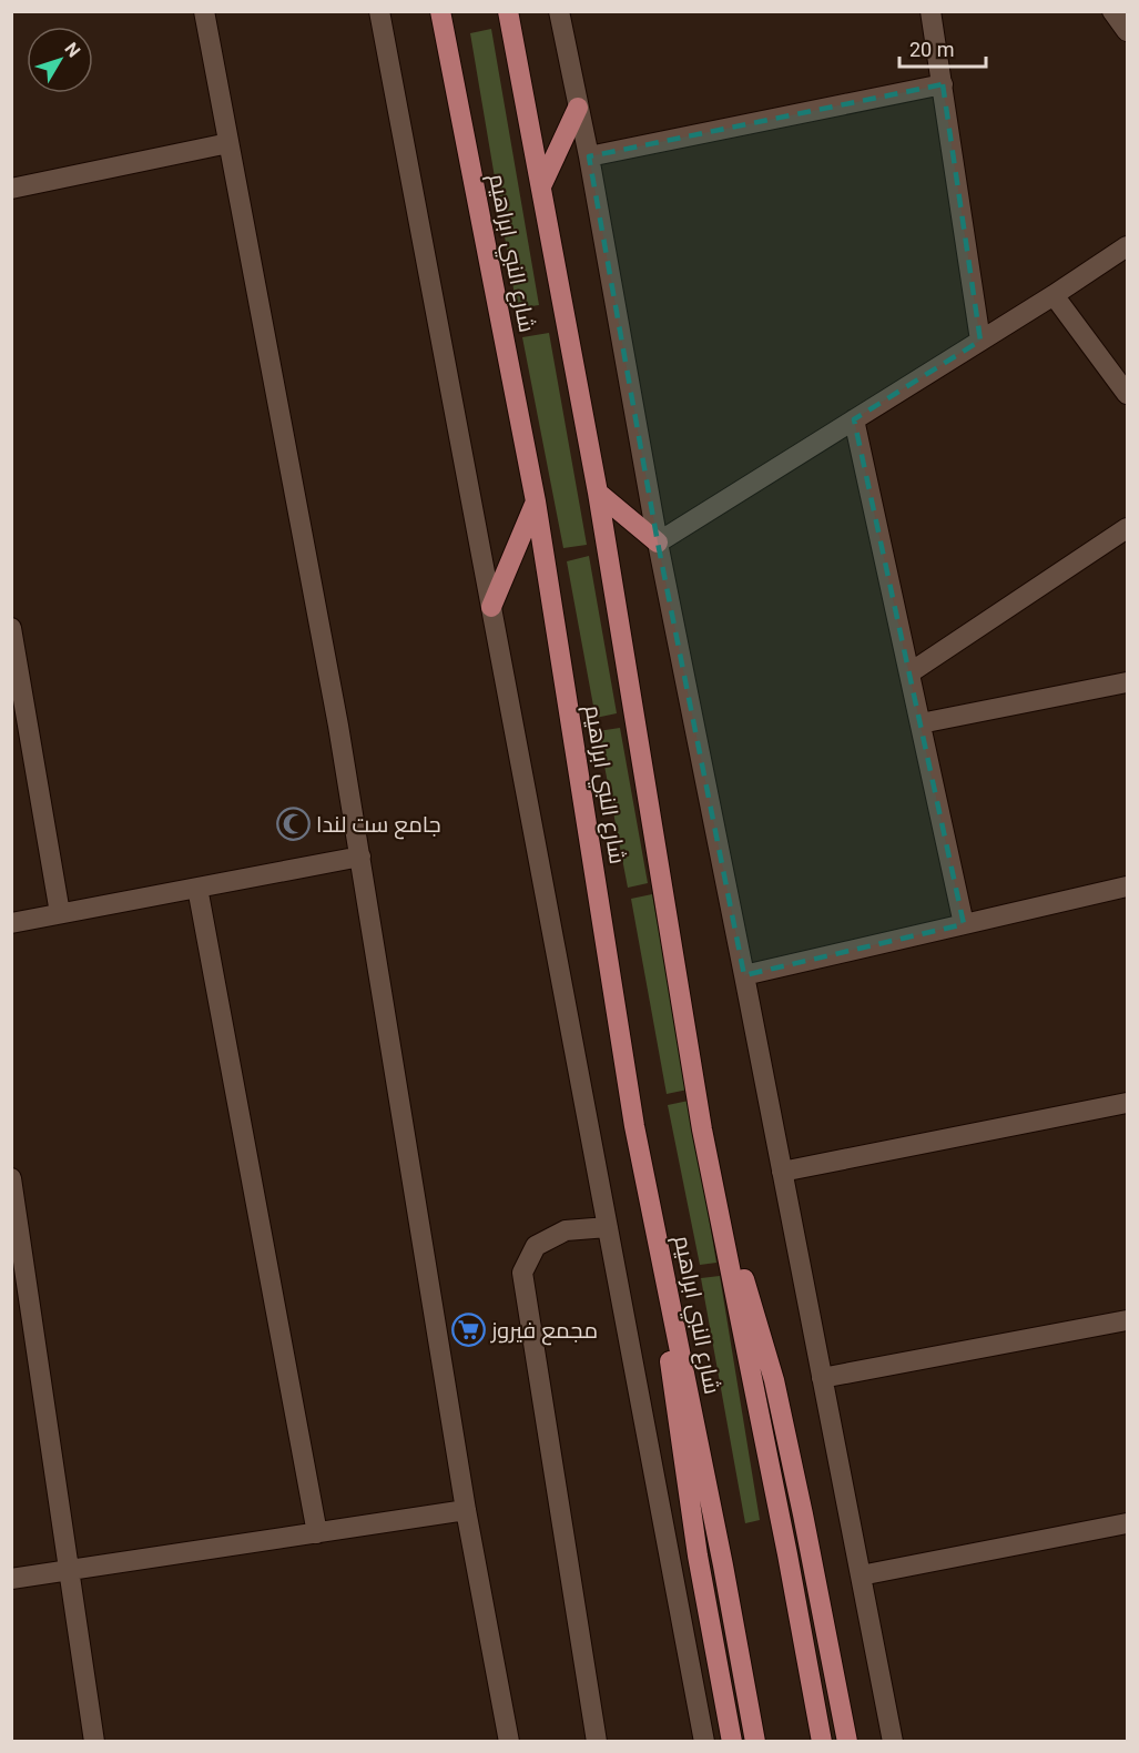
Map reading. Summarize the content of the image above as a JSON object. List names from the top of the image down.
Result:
{
  "streets": {
    "main road": ["شارع النبي ابراهيم"]
  },
  "places": {
    "mosque": ["جامع ست لندا"],
    "supermarket": ["مجمع فيروز"]
  },
  "scale_bar": "20 m",
  "north": "top right"
}
